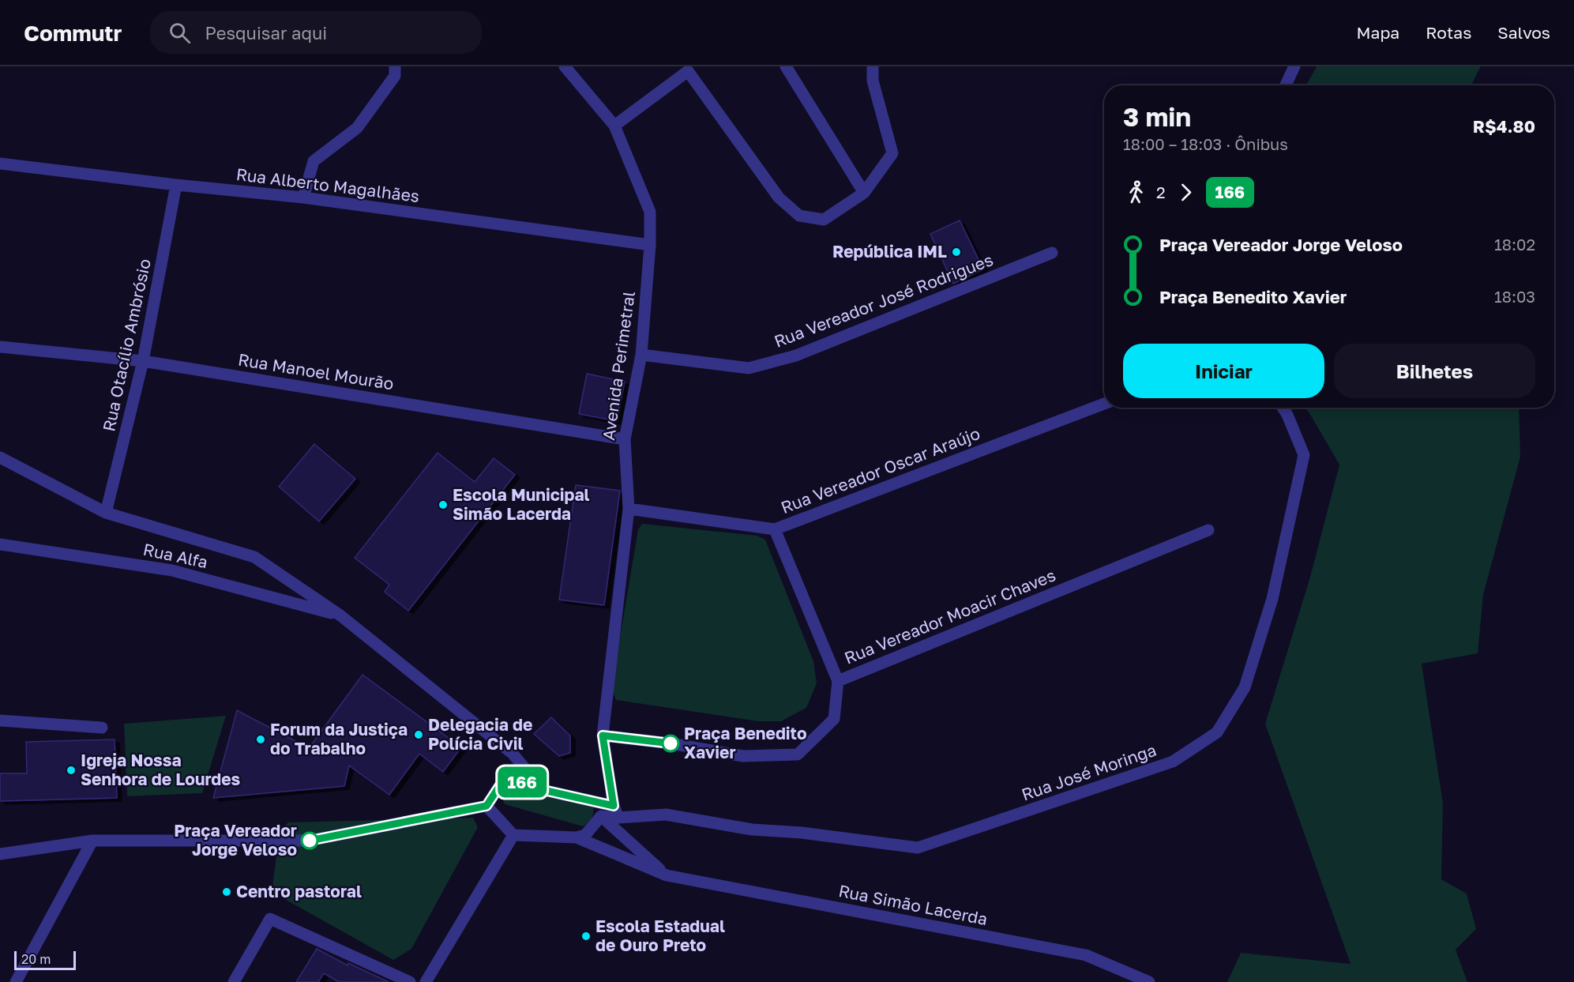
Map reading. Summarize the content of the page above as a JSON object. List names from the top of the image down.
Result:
{
  "streets": {
    "street": [
      "Rua Alberto Magalhães",
      "Rua Vereador José Rodrigues",
      "Rua Otacílio Ambrósio",
      "Avenida Perimetral",
      "Rua Manoel Mourão",
      "Rua Vereador Oscar Araújo",
      "Rua Alfa",
      "Rua Vereador Moacir Chaves",
      "Rua José Moringa",
      "Rua Simão Lacerda"
    ]
  },
  "crossings": [
    ["Rua Alberto Magalhães", "Rua Otacílio Ambrósio"],
    ["Rua Alberto Magalhães", "Avenida Perimetral"],
    ["Rua Vereador José Rodrigues", "Avenida Perimetral"],
    ["Rua Otacílio Ambrósio", "Rua Manoel Mourão"],
    ["Avenida Perimetral", "Rua Manoel Mourão"],
    ["Avenida Perimetral", "Rua Vereador Oscar Araújo"],
    ["Avenida Perimetral", "Rua Vereador Moacir Chaves"],
    ["Avenida Perimetral", "Rua José Moringa"]
  ],
  "places": [
    "República IML",
    "Escola Municipal Simão Lacerda",
    "Delegacia de Polícia Civil",
    "Forum da Justiça do Trabalho",
    "Praça Benedito Xavier",
    "Igreja Nossa Senhora de Lourdes",
    "Praça Vereador Jorge Veloso",
    "Centro pastoral",
    "Escola Estadual de Ouro Preto"
  ],
  "lines": ["bus line 166"],
  "scale_bar": "20 m",
  "page": {
    "header": "Commutr",
    "search": "Pesquisar aqui",
    "nav": ["Mapa", "Rotas", "Salvos"],
    "on_map": "166",
    "heading": ["3 min", "18:00 – 18:03 · Ônibus", "R$4.80"],
    "legs": ["2", "166"],
    "list": [
      {
        "name": "Praça Vereador Jorge Veloso",
        "value": "18:02"
      },
      {
        "name": "Praça Benedito Xavier",
        "value": "18:03"
      }
    ],
    "buttons": ["Iniciar", "Bilhetes"],
    "scale": "20 m"
  }
}
